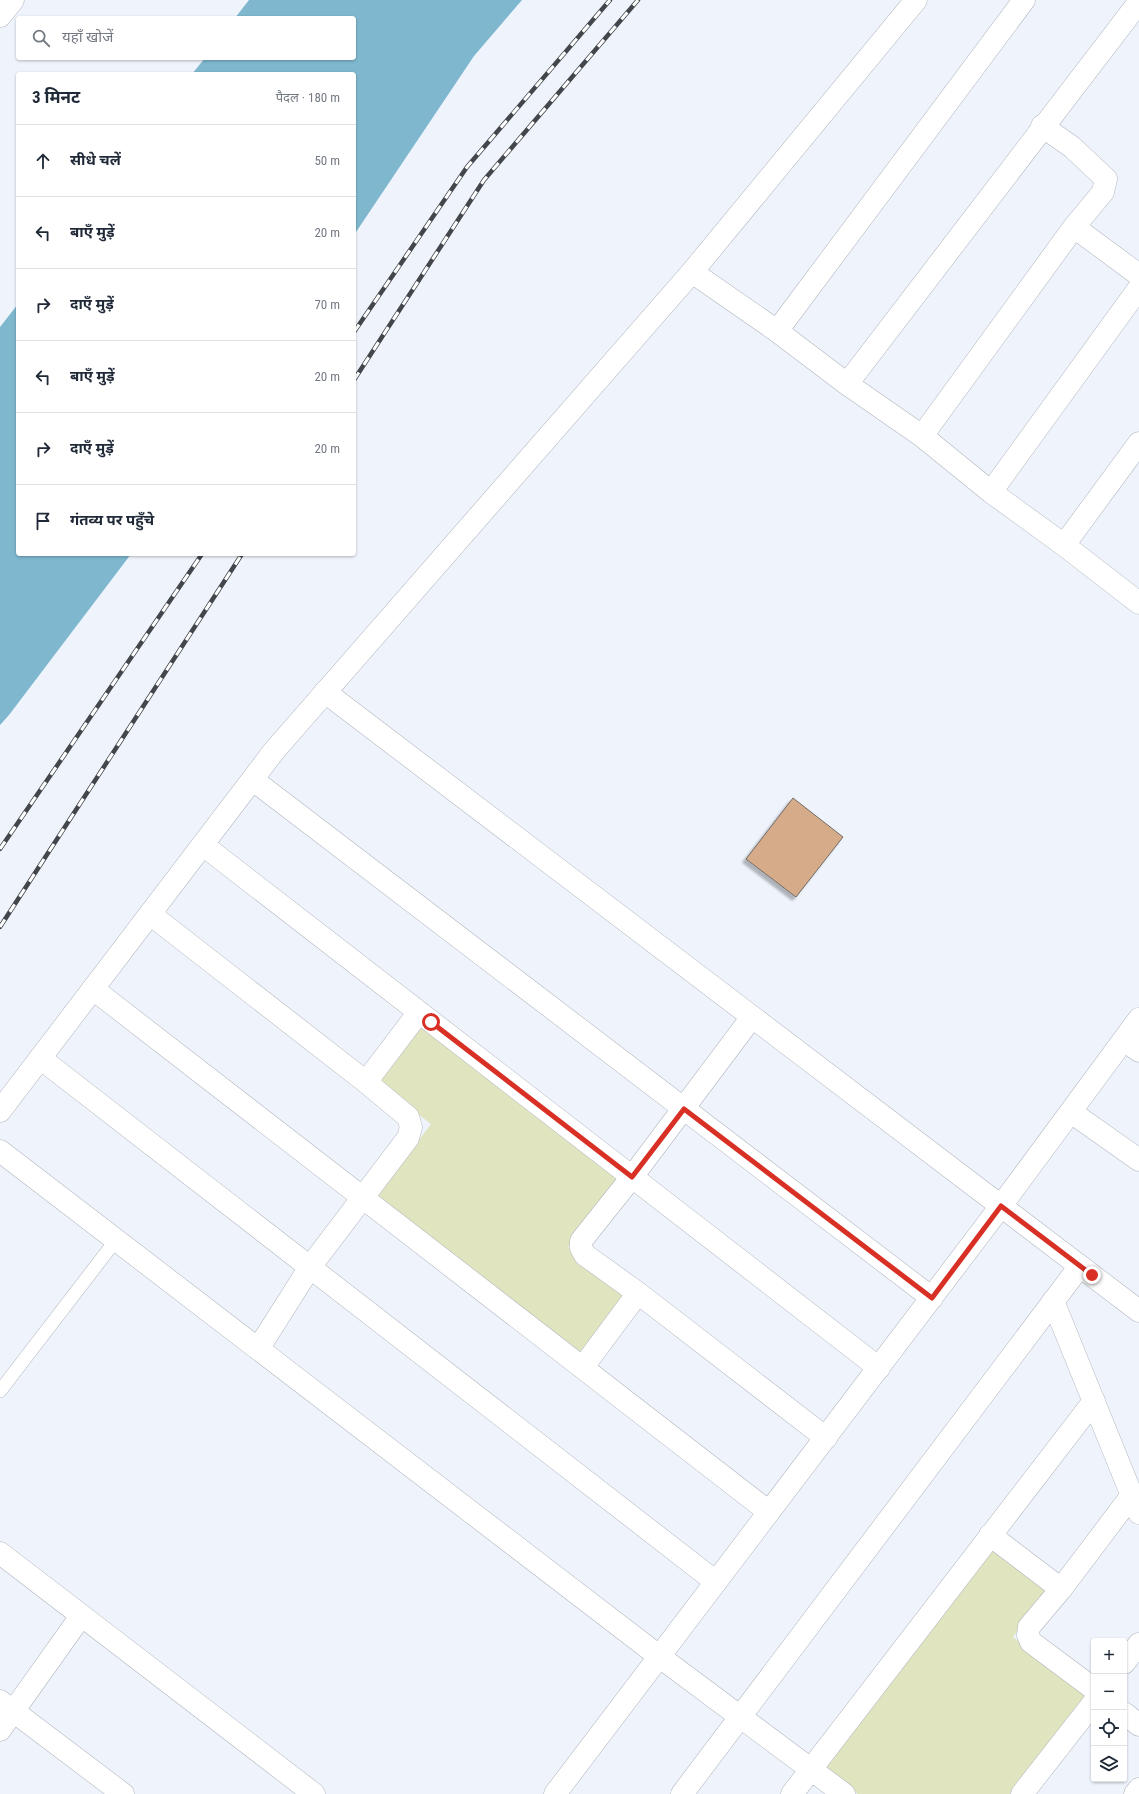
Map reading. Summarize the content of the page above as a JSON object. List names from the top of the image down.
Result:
{
  "page": {
    "search": "यहाँ खोजें",
    "heading": ["3 मिनट", "पैदल · 180 m"],
    "list": [
      ["सीधे चलें", "50 m"],
      ["बाएँ मुड़ें", "20 m"],
      ["दाएँ मुड़ें", "70 m"],
      ["बाएँ मुड़ें", "20 m"],
      ["दाएँ मुड़ें", "20 m"],
      "गंतव्य पर पहुँचे"
    ],
    "map_buttons": ["+", "−"]
  }
}
